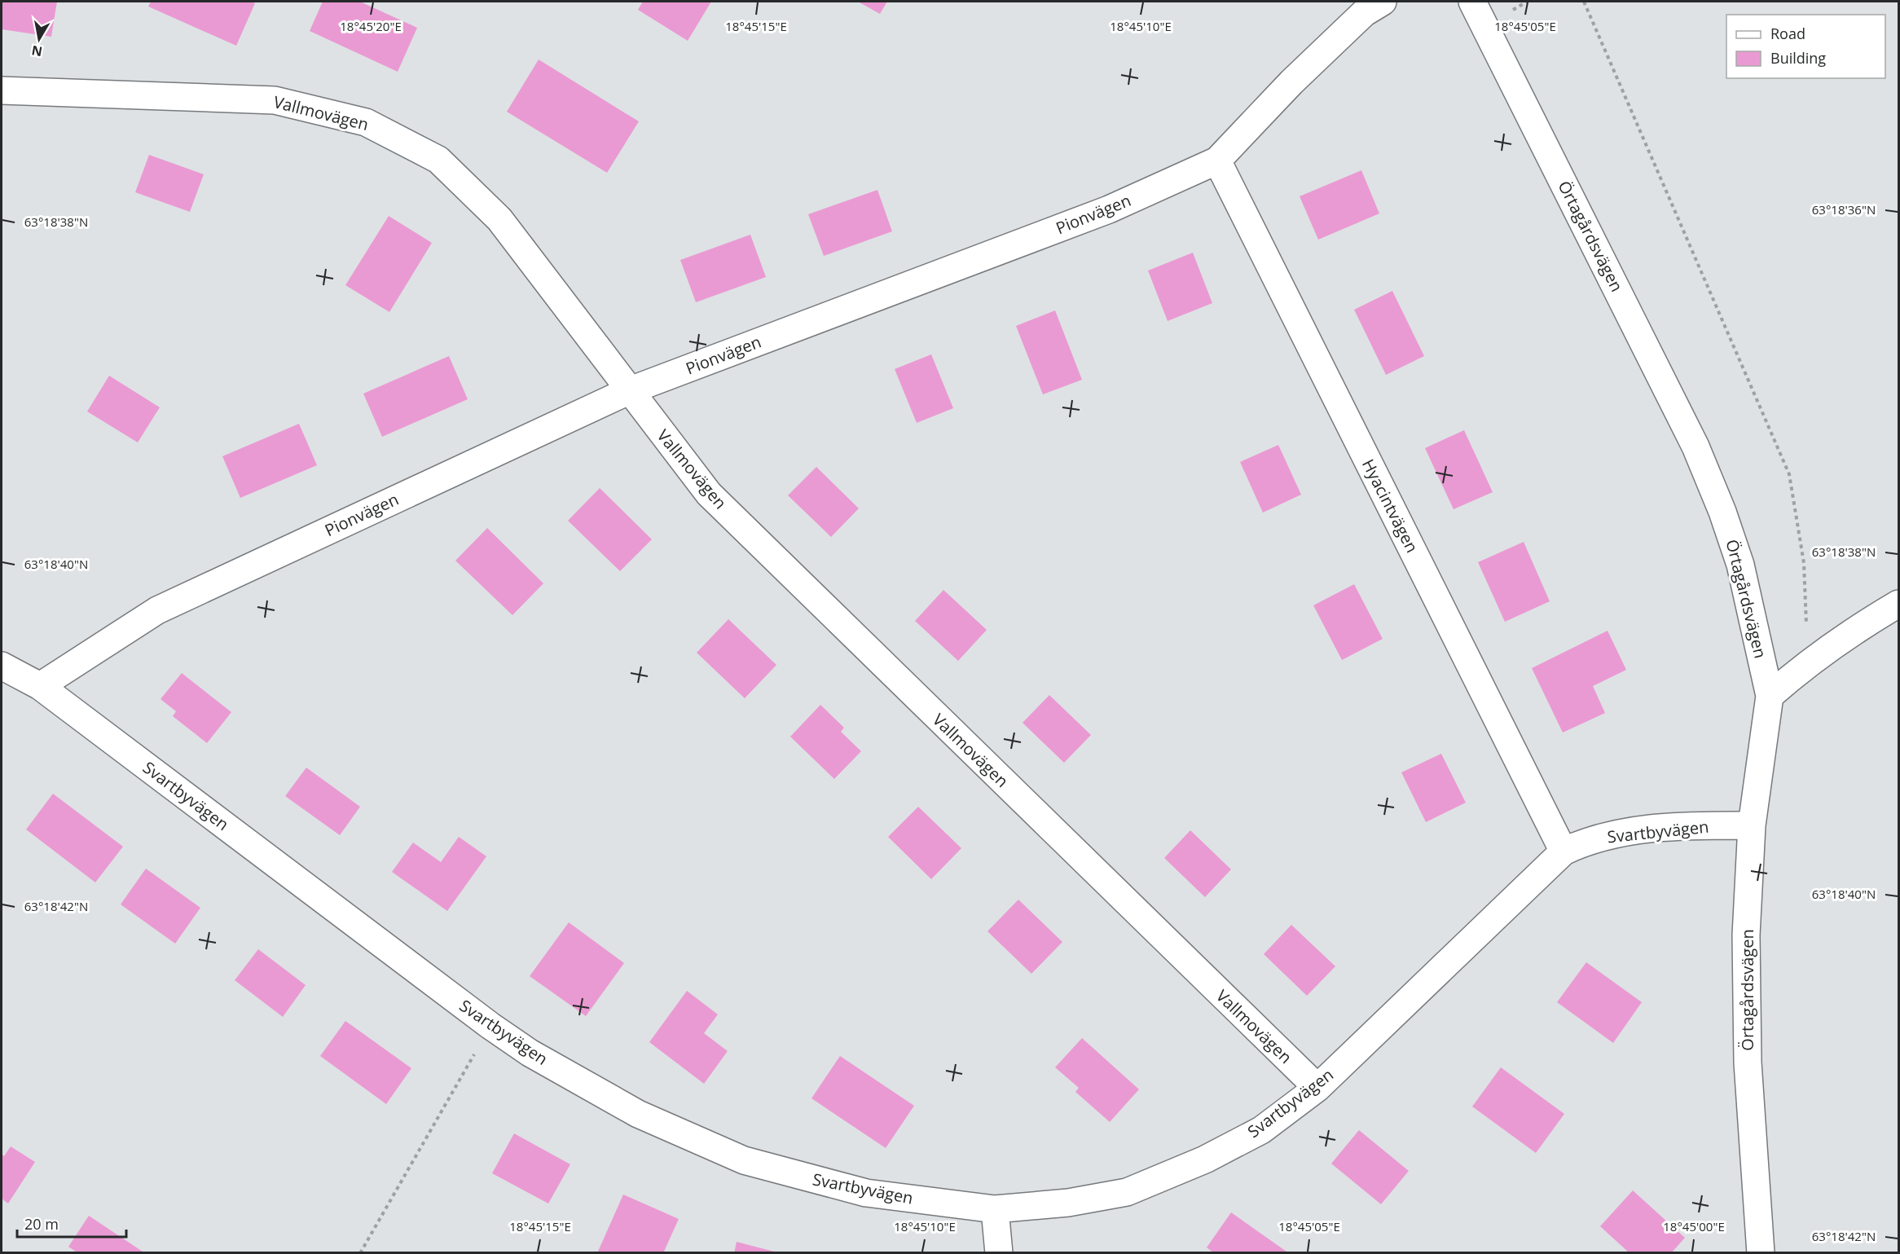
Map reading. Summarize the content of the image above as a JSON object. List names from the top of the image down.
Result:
{
  "streets": {
    "street": [
      "Vallmovägen",
      "Pionvägen",
      "Örtagårdsvägen",
      "Hyacintvägen",
      "Svartbyvägen"
    ]
  },
  "crossings": [
    ["Vallmovägen", "Pionvägen"],
    ["Vallmovägen", "Svartbyvägen"],
    ["Pionvägen", "Hyacintvägen"],
    ["Pionvägen", "Svartbyvägen"],
    ["Örtagårdsvägen", "Svartbyvägen"],
    ["Hyacintvägen", "Svartbyvägen"]
  ],
  "legend": ["Road", "Building"],
  "scale_bar": "20 m",
  "north": "bottom",
  "coordinates": [
    "18°45'20\"E",
    "18°45'15\"E",
    "18°45'10\"E",
    "18°45'05\"E",
    "63°18'36\"N",
    "63°18'38\"N",
    "63°18'40\"N",
    "63°18'42\"N",
    "18°45'00\"E"
  ]
}
